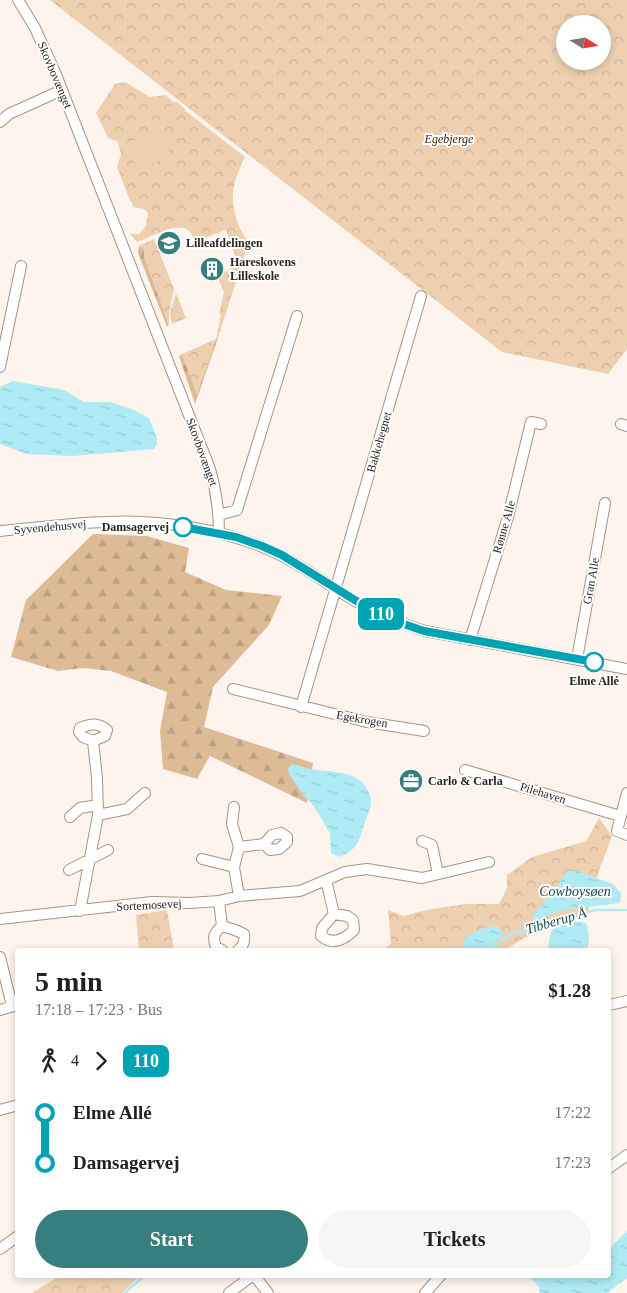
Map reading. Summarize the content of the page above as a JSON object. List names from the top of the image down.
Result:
{
  "streets": {
    "street": [
      "Skovbovænget",
      "Bakkehegnet",
      "Syvendehusvej",
      "Rønne Alle",
      "Gran Alle",
      "Egekrogen",
      "Pilehaven",
      "Sortemosevej"
    ]
  },
  "crossings": [
    ["Skovbovænget", "Syvendehusvej"]
  ],
  "water": ["Cowboysøen", "Tibberup Å"],
  "parks": ["Egebjerge"],
  "places": {
    "school or university": ["Lilleafdelingen"],
    "building": ["Hareskovens Lilleskole"],
    "other": ["Damsagervej", "Elme Allé"],
    "office": ["Carlo & Carla"]
  },
  "lines": ["bus line 110"],
  "north": "right",
  "page": {
    "on_map": "110",
    "heading": ["5 min", "17:18 – 17:23 · Bus", "$1.28"],
    "legs": ["4", "110"],
    "list": [
      {
        "name": "Elme Allé",
        "value": "17:22"
      },
      {
        "name": "Damsagervej",
        "value": "17:23"
      }
    ],
    "buttons": ["Start", "Tickets"]
  }
}
